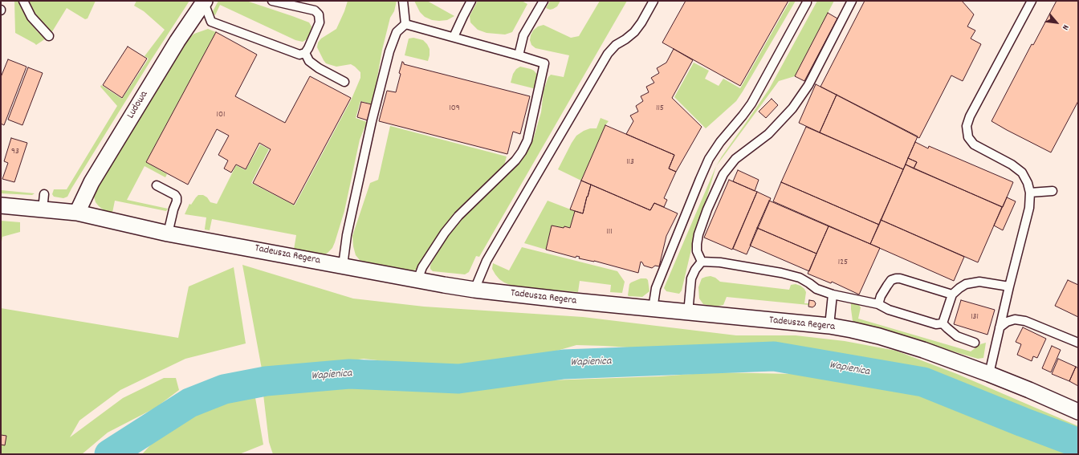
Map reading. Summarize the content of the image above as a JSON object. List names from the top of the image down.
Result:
{
  "streets": {
    "street": ["Ludowa", "Tadeusza Regera"]
  },
  "crossings": [
    ["Ludowa", "Tadeusza Regera"]
  ],
  "water": ["Wapienica"],
  "house_numbers": [
    "109",
    "115",
    "101",
    "93",
    "113",
    "111",
    "125",
    "131"
  ],
  "north": "bottom right"
}
